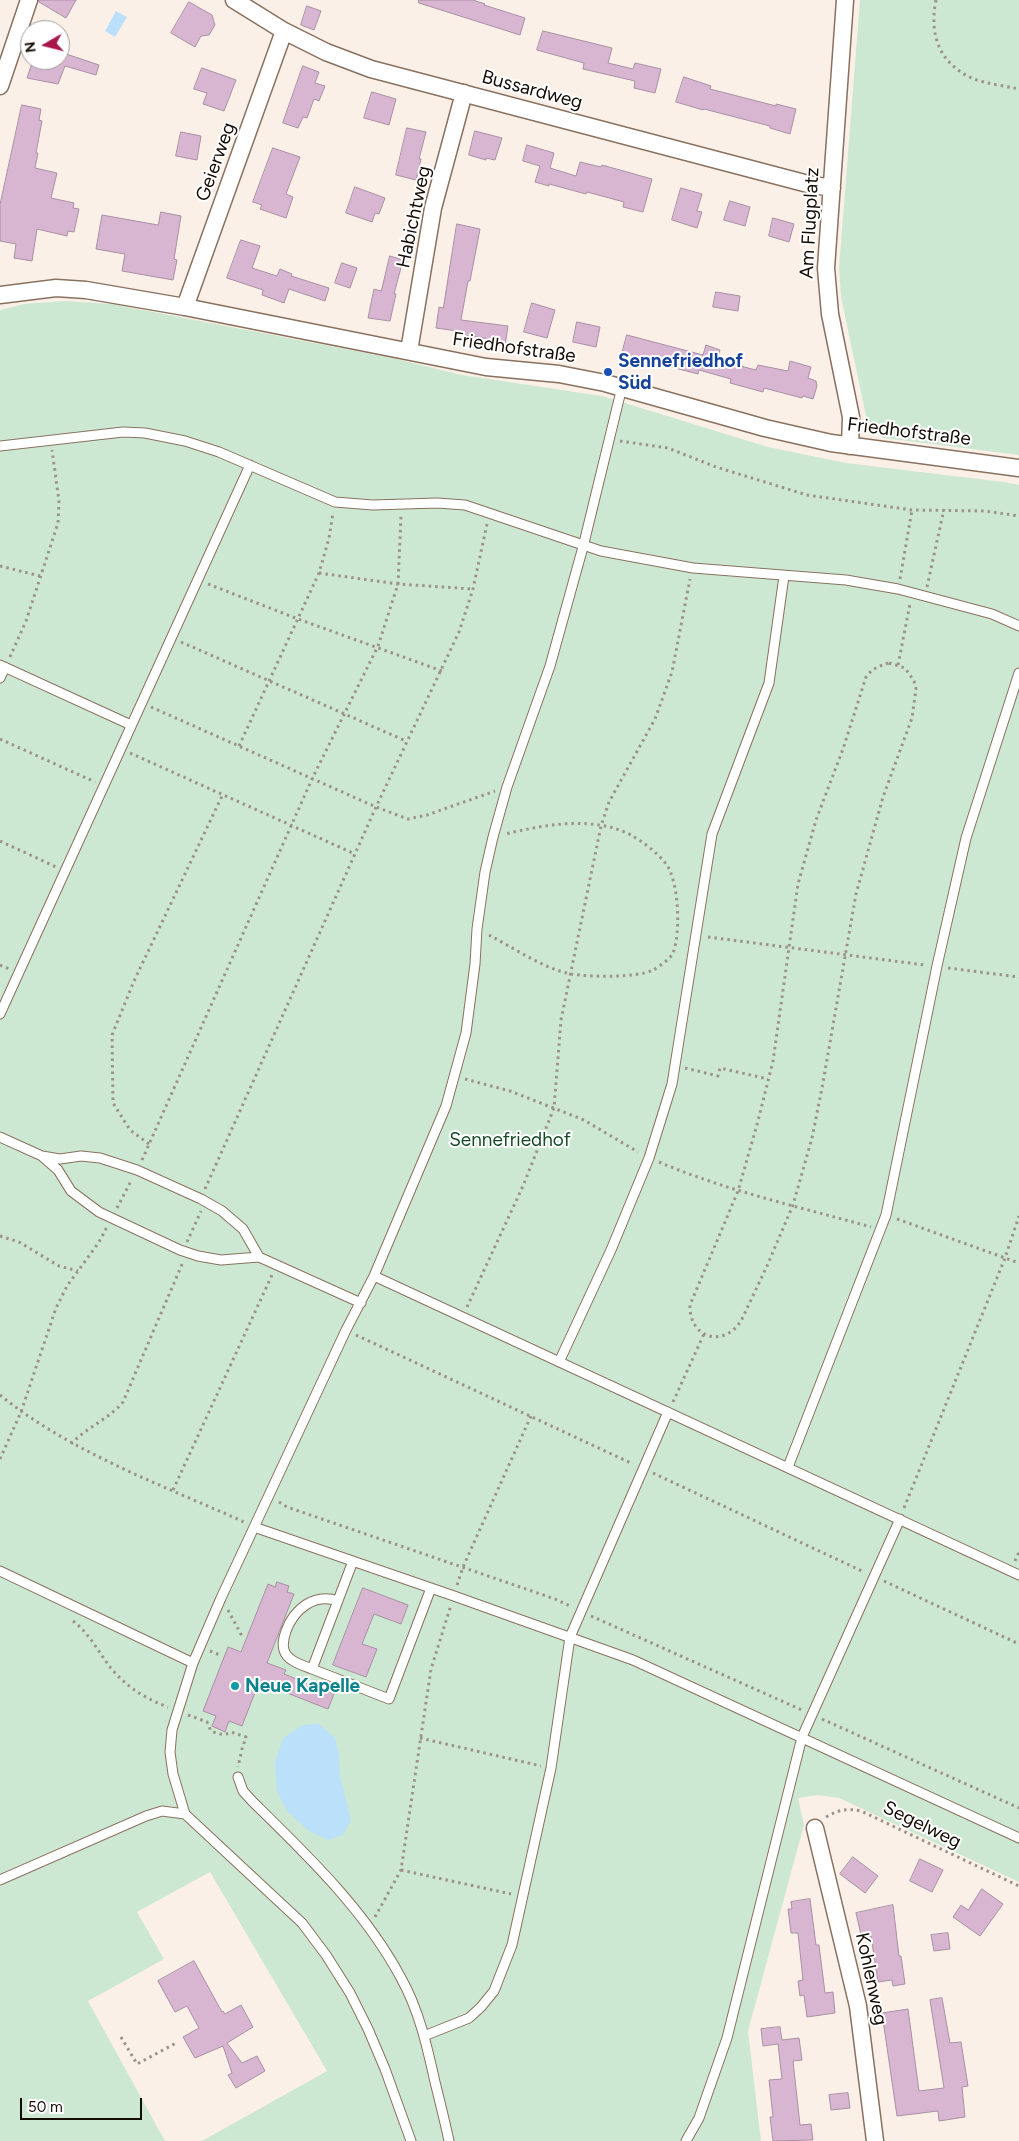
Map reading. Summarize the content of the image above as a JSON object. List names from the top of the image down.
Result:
{
  "streets": {
    "street": [
      "Bussardweg",
      "Geierweg",
      "Habichtweg",
      "Am Flugplatz",
      "Friedhofstraße",
      "Kohlenweg"
    ],
    "path": ["Segelweg"]
  },
  "crossings": [
    ["Bussardweg", "Geierweg"],
    ["Bussardweg", "Habichtweg"],
    ["Bussardweg", "Am Flugplatz"],
    ["Geierweg", "Friedhofstraße"],
    ["Habichtweg", "Friedhofstraße"],
    ["Am Flugplatz", "Friedhofstraße"],
    ["Segelweg", "Kohlenweg"]
  ],
  "parks": ["Sennefriedhof"],
  "places": ["Sennefriedhof Süd", "Neue Kapelle"],
  "scale_bar": "50 m",
  "north": "left"
}
